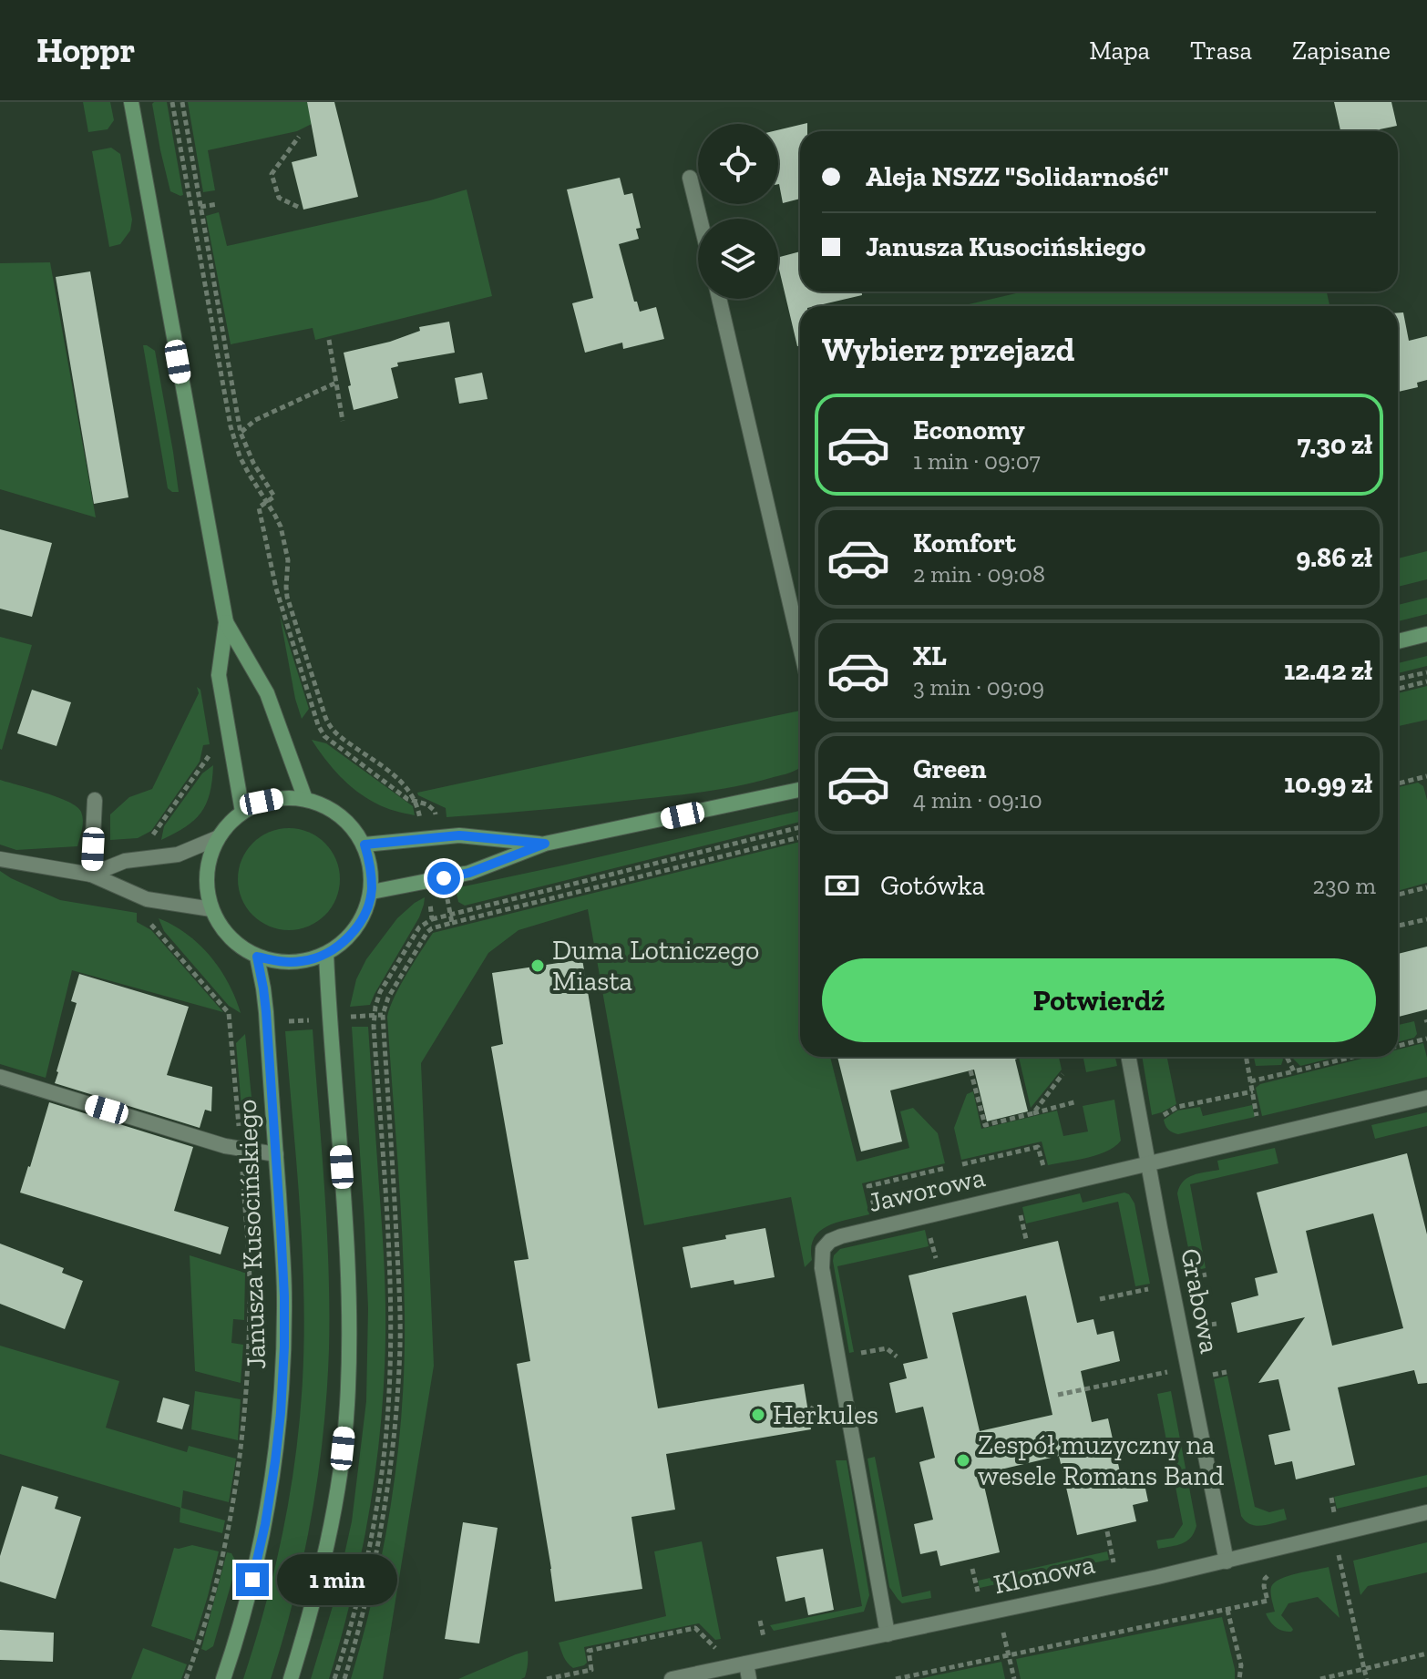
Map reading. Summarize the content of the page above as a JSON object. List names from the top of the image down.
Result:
{
  "streets": {
    "street": [
      "Jaworowa",
      "Janusza Kusocińskiego",
      "Grabowa",
      "Klonowa"
    ]
  },
  "crossings": [
    ["Jaworowa", "Grabowa"],
    ["Jaworowa", "Klonowa"],
    ["Grabowa", "Klonowa"]
  ],
  "places": ["Duma Lotniczego Miasta", "Herkules", "Zespół muzyczny na wesele Romans Band"],
  "page": {
    "header": "Hoppr",
    "nav": ["Mapa", "Trasa", "Zapisane"],
    "banner": ["Aleja NSZZ \"Solidarność\"", "Janusza Kusocińskiego"],
    "heading": "Wybierz przejazd",
    "list": [
      {
        "name": "Economy",
        "note": "1 min · 09:07",
        "value": "7.30 zł"
      },
      {
        "name": "Komfort",
        "note": "2 min · 09:08",
        "value": "9.86 zł"
      },
      {
        "name": "XL",
        "note": "3 min · 09:09",
        "value": "12.42 zł"
      },
      {
        "name": "Green",
        "note": "4 min · 09:10",
        "value": "10.99 zł"
      }
    ],
    "pay": ["Gotówka", "230 m"],
    "buttons": "Potwierdź",
    "bubble": "1 min"
  }
}
